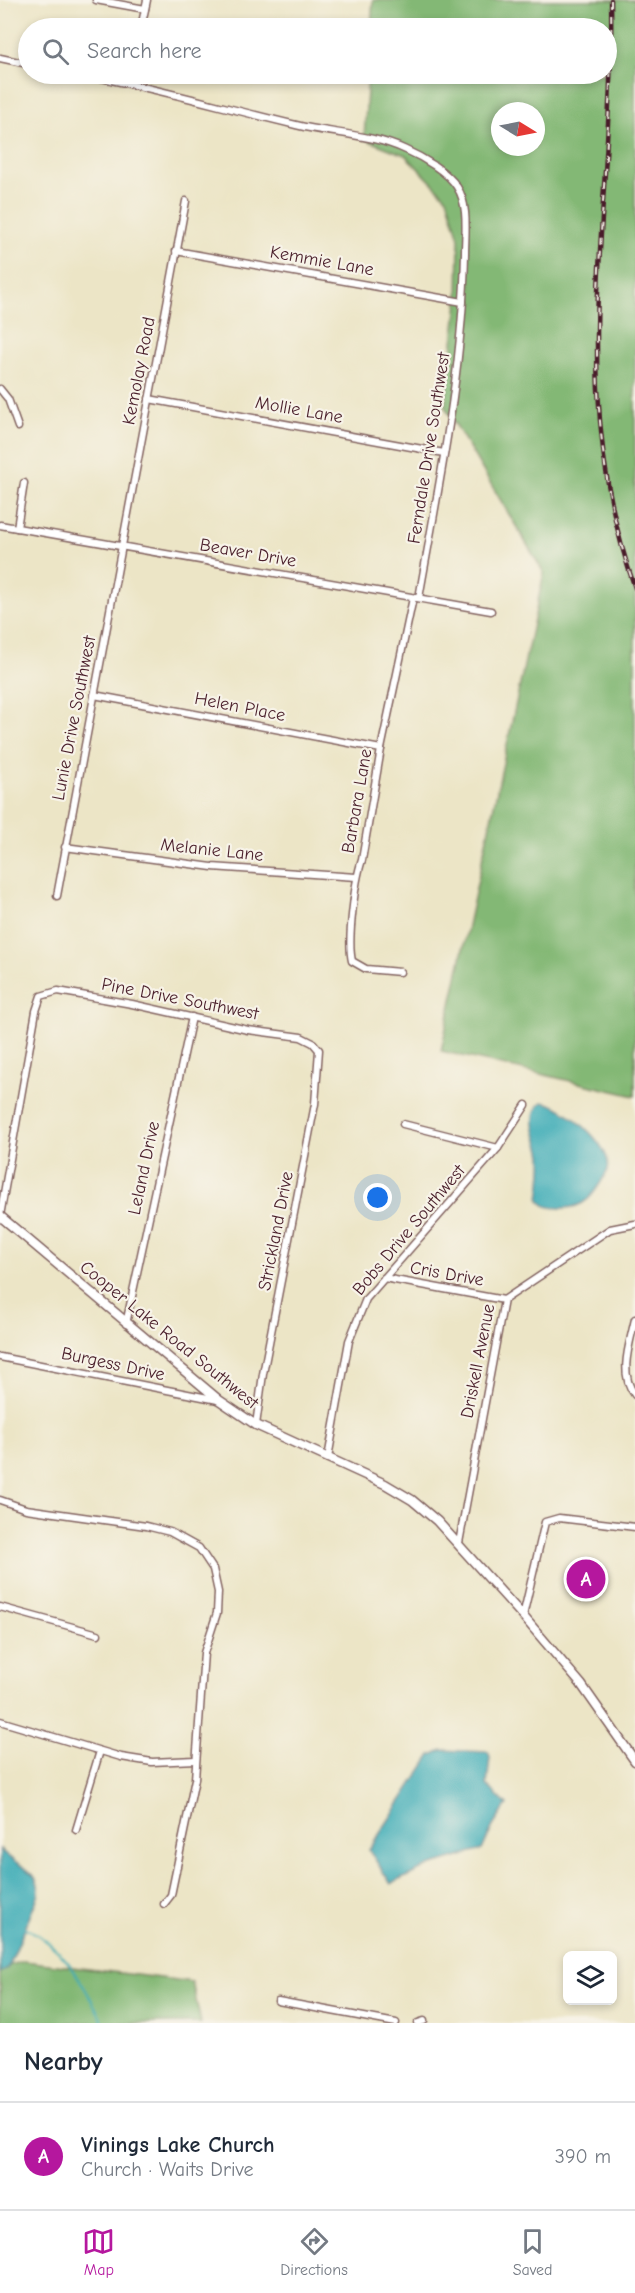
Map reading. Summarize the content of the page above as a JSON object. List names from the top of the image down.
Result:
{
  "streets": {
    "street": [
      "Kemmie Lane",
      "Kemolay Road",
      "Mollie Lane",
      "Ferndale Drive Southwest",
      "Beaver Drive",
      "Helen Place",
      "Lunie Drive Southwest",
      "Barbara Lane",
      "Melanie Lane",
      "Pine Drive Southwest",
      "Leland Drive",
      "Bobs Drive Southwest",
      "Strickland Drive",
      "Cris Drive",
      "Cooper Lake Road Southwest",
      "Driskell Avenue",
      "Burgess Drive"
    ]
  },
  "crossings": [
    ["Kemmie Lane", "Kemolay Road"],
    ["Kemmie Lane", "Ferndale Drive Southwest"],
    ["Kemolay Road", "Mollie Lane"],
    ["Kemolay Road", "Beaver Drive"],
    ["Kemolay Road", "Lunie Drive Southwest"],
    ["Mollie Lane", "Ferndale Drive Southwest"],
    ["Ferndale Drive Southwest", "Beaver Drive"],
    ["Ferndale Drive Southwest", "Barbara Lane"],
    ["Beaver Drive", "Lunie Drive Southwest"],
    ["Beaver Drive", "Barbara Lane"],
    ["Helen Place", "Lunie Drive Southwest"],
    ["Helen Place", "Barbara Lane"],
    ["Lunie Drive Southwest", "Melanie Lane"],
    ["Barbara Lane", "Melanie Lane"],
    ["Pine Drive Southwest", "Leland Drive"],
    ["Pine Drive Southwest", "Strickland Drive"],
    ["Pine Drive Southwest", "Cooper Lake Road Southwest"],
    ["Leland Drive", "Cooper Lake Road Southwest"],
    ["Bobs Drive Southwest", "Cris Drive"],
    ["Bobs Drive Southwest", "Cooper Lake Road Southwest"],
    ["Strickland Drive", "Cooper Lake Road Southwest"],
    ["Cris Drive", "Driskell Avenue"],
    ["Cooper Lake Road Southwest", "Driskell Avenue"],
    ["Cooper Lake Road Southwest", "Burgess Drive"]
  ],
  "north": "right",
  "page": {
    "search": "Search here",
    "pins": "A",
    "heading": "Nearby",
    "list": [
      {
        "mark": "A",
        "name": "Vinings Lake Church",
        "note": "Church · Waits Drive",
        "value": "390 m"
      }
    ],
    "nav": ["Map", "Directions", "Saved"]
  }
}
